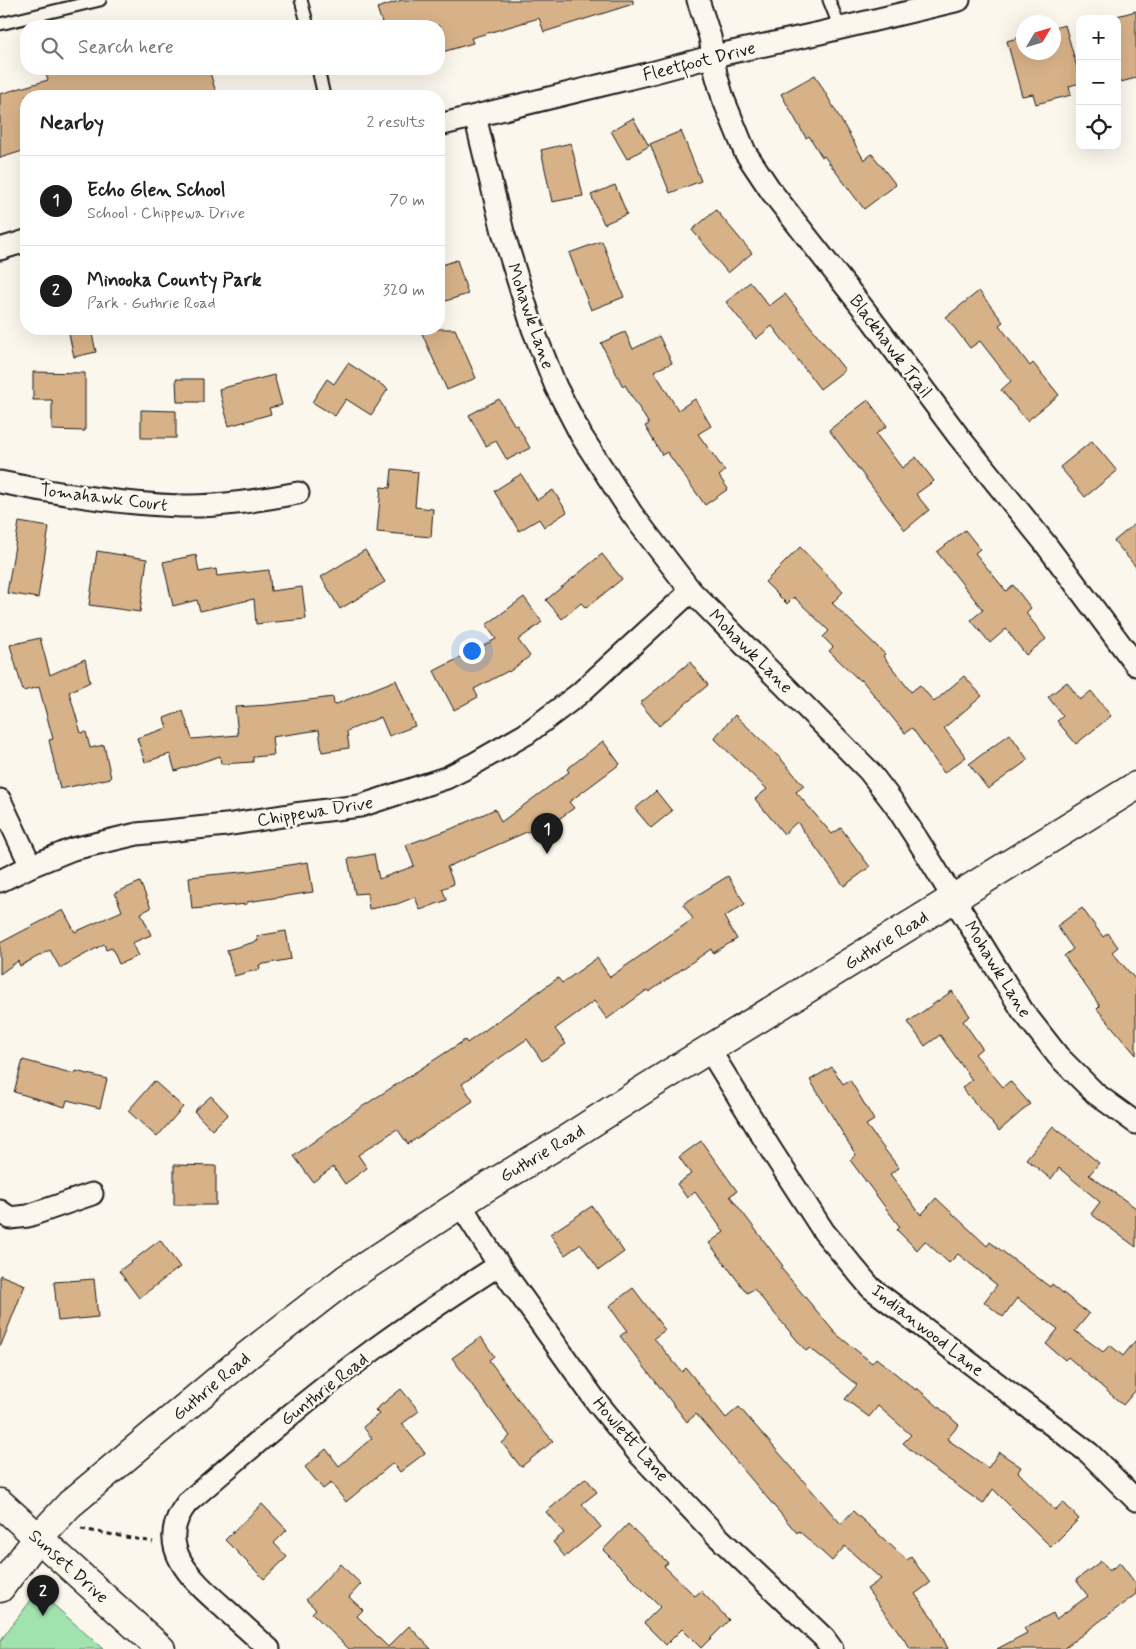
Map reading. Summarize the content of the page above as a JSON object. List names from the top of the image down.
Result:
{
  "streets": {
    "street": [
      "Fleetfoot Drive",
      "Mohawk Lane",
      "Blackhawk Trail",
      "Tomahawk Court",
      "Chippewa Drive",
      "Guthrie Road",
      "Indianwood Lane",
      "Gunthrie Road",
      "Howlett Lane",
      "Sunset Drive"
    ]
  },
  "crossings": [
    ["Fleetfoot Drive", "Mohawk Lane"],
    ["Fleetfoot Drive", "Blackhawk Trail"],
    ["Mohawk Lane", "Chippewa Drive"],
    ["Mohawk Lane", "Guthrie Road"],
    ["Guthrie Road", "Indianwood Lane"],
    ["Guthrie Road", "Howlett Lane"],
    ["Guthrie Road", "Sunset Drive"],
    ["Gunthrie Road", "Howlett Lane"]
  ],
  "north": "top right",
  "page": {
    "map_buttons": ["+", "−"],
    "search": "Search here",
    "heading": ["Nearby", "2 results"],
    "list": [
      {
        "mark": "1",
        "name": "Echo Glen School",
        "note": "School · Chippewa Drive",
        "value": "70 m"
      },
      {
        "mark": "2",
        "name": "Minooka County Park",
        "note": "Park · Guthrie Road",
        "value": "320 m"
      }
    ],
    "pins": ["1", "2"]
  }
}
